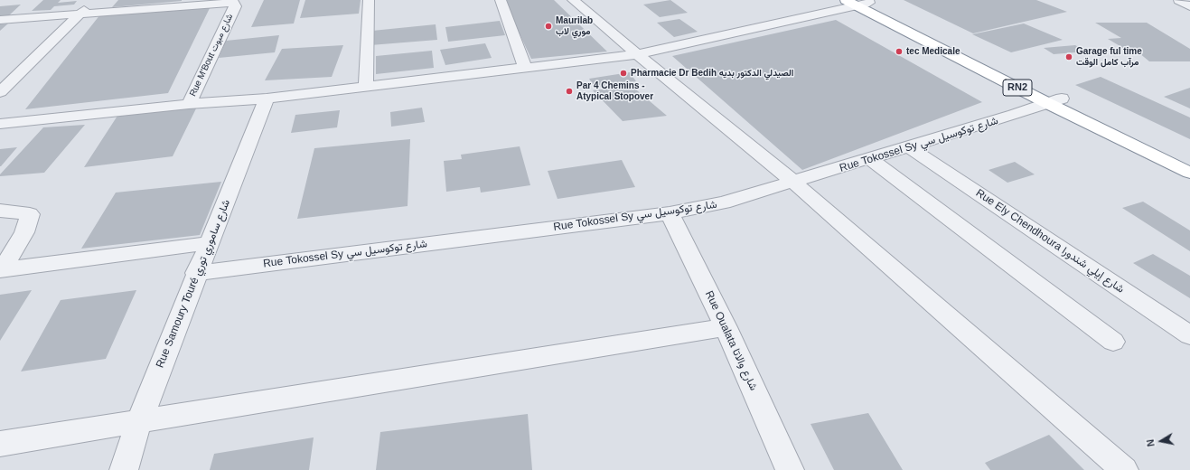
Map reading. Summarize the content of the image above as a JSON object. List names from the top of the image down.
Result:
{
  "streets": {
    "highway": ["RN2"],
    "street": [
      "Rue M'Bout شارع مبوت",
      "Rue Tokossel Sy شارع توكوسيل سي",
      "Rue Ely Chendhoura شارع إيلي شندورا",
      "Rue Samoury Touré شارع ساموري توري",
      "Rue Oualata شارع والاتا"
    ]
  },
  "crossings": [
    ["RN2", "Rue Tokossel Sy شارع توكوسيل سي"],
    ["Rue Tokossel Sy شارع توكوسيل سي", "Rue Ely Chendhoura شارع إيلي شندورا"],
    ["Rue Tokossel Sy شارع توكوسيل سي", "Rue Samoury Touré شارع ساموري توري"],
    ["Rue Tokossel Sy شارع توكوسيل سي", "Rue Oualata شارع والاتا"]
  ],
  "places": [
    "Maurilab موري لاب",
    "tec Medicale",
    "Garage ful time مرآب كامل الوقت",
    "Pharmacie Dr Bedih الصيدلي الدكتور بديه",
    "Par 4 Chemins - Atypical Stopover"
  ],
  "north": "left"
}
